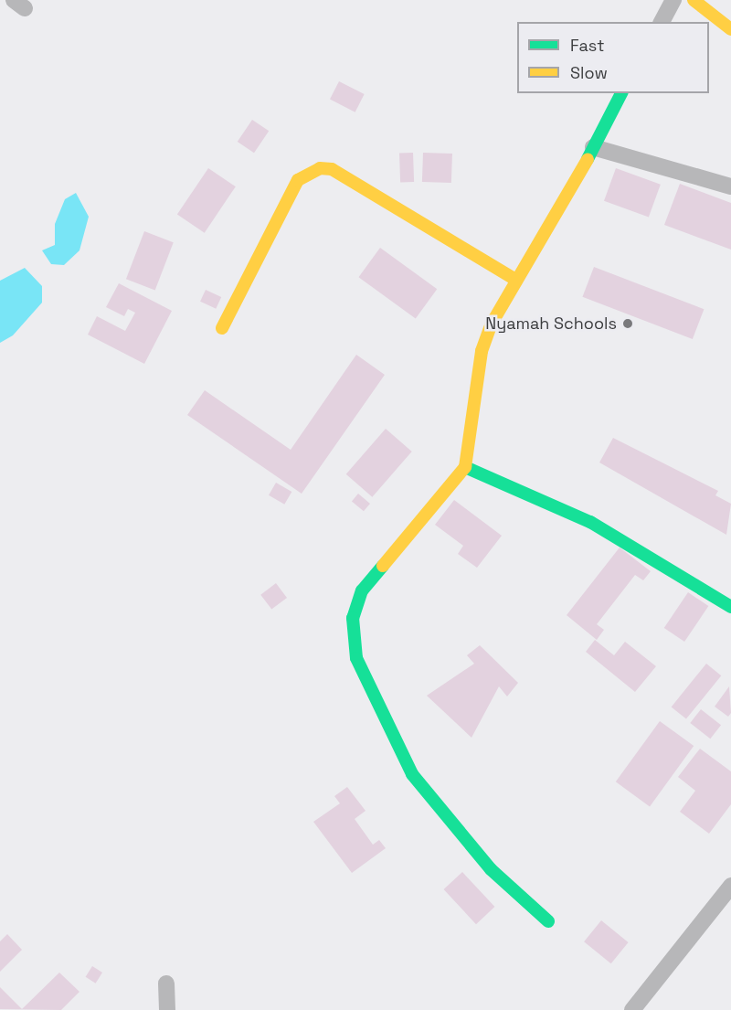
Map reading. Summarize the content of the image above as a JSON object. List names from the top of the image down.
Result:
{
  "places": ["Nyamah Schools"],
  "legend": ["Fast", "Slow"]
}
